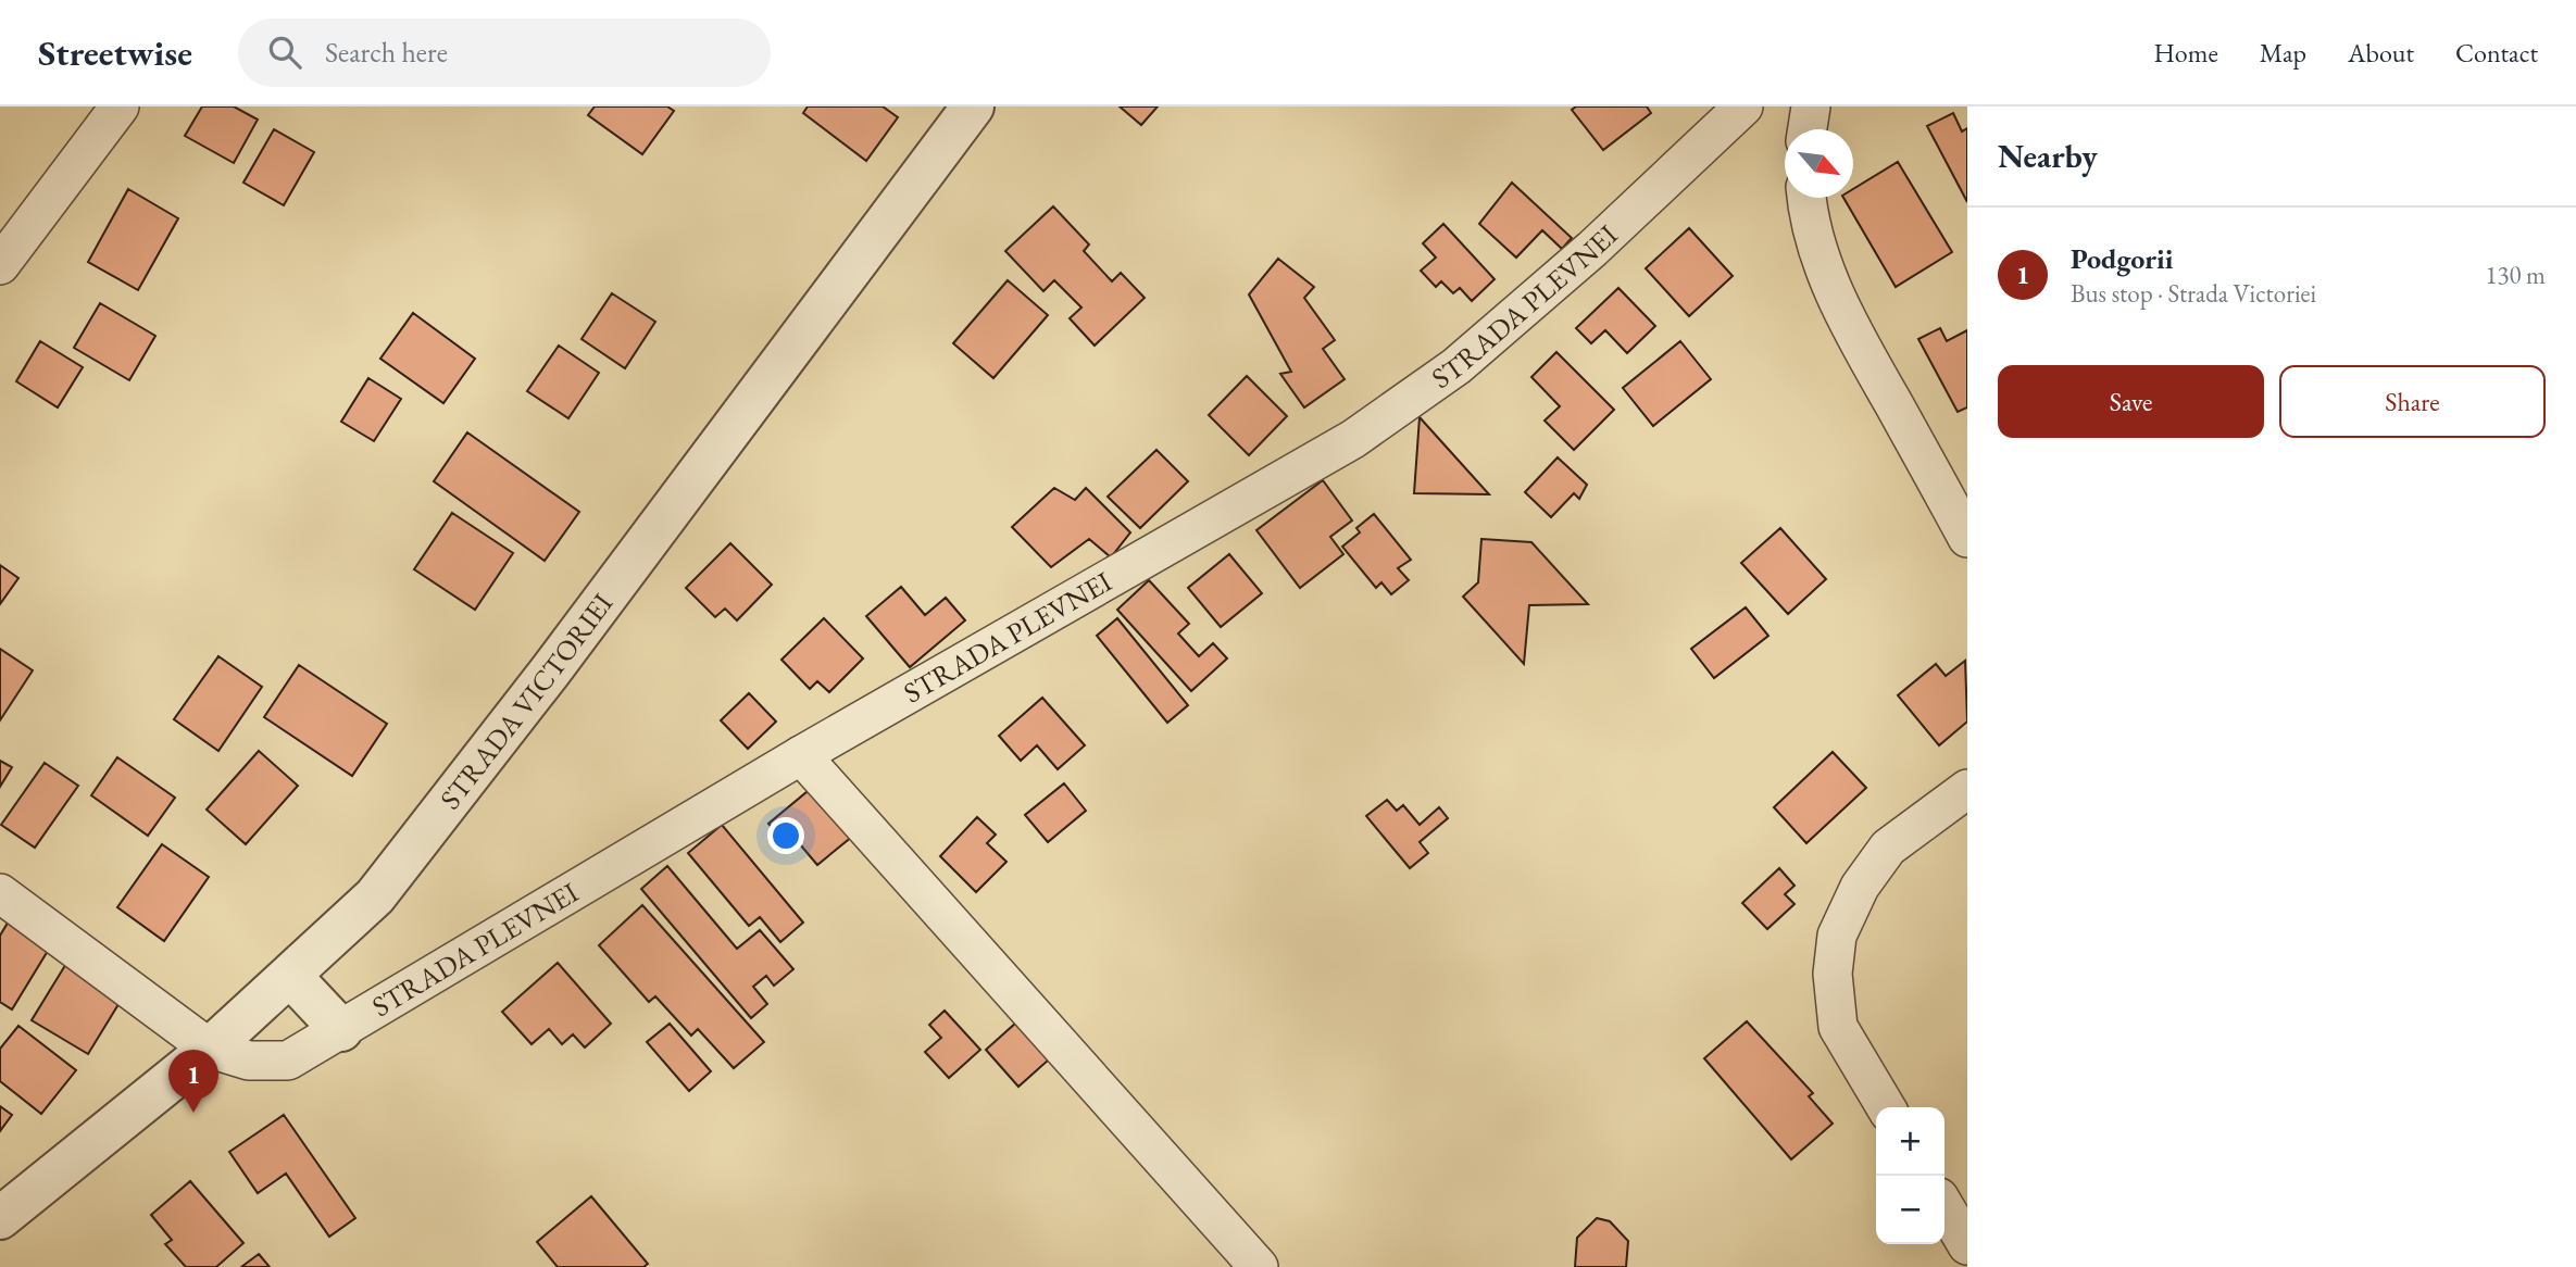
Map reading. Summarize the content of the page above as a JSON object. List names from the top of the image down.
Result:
{
  "streets": {
    "street": ["STRADA PLEVNEI", "STRADA VICTORIEI"]
  },
  "crossings": [
    ["STRADA PLEVNEI", "STRADA VICTORIEI"]
  ],
  "north": "bottom right",
  "page": {
    "header": "Streetwise",
    "search": "Search here",
    "nav": [
      "Home",
      "Map",
      "About",
      "Contact"
    ],
    "heading": "Nearby",
    "list": [
      {
        "mark": "1",
        "name": "Podgorii",
        "note": "Bus stop · Strada Victoriei",
        "value": "130 m"
      }
    ],
    "buttons": ["Save", "Share"],
    "pins": "1",
    "map_buttons": ["+", "−"]
  }
}
